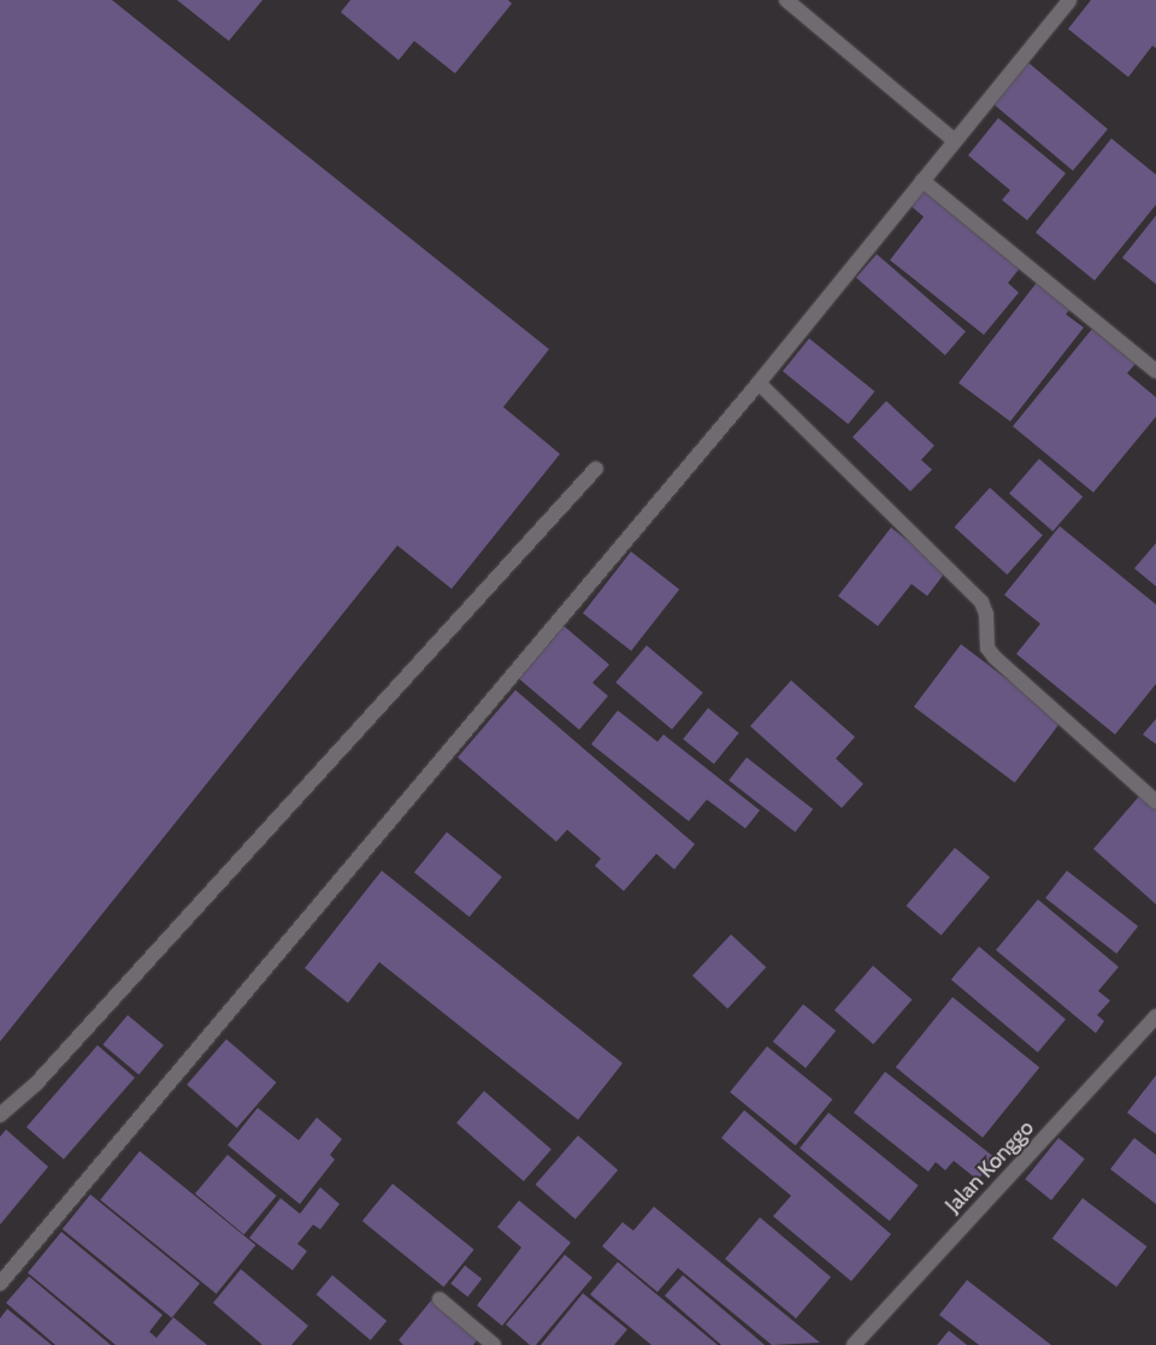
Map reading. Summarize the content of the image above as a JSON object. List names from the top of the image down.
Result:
{
  "streets": {
    "street": ["Jalan Konggo"]
  }
}
